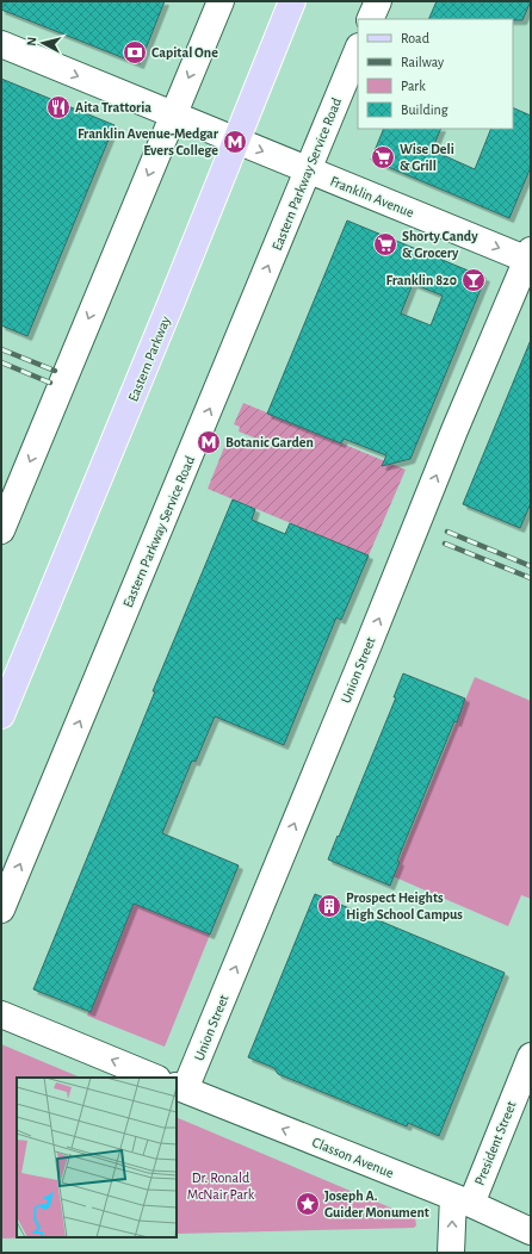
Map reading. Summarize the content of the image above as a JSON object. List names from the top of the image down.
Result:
{
  "streets": {
    "main road": ["Eastern Parkway"],
    "street": [
      "Eastern Parkway Service Road",
      "Franklin Avenue",
      "Union Street",
      "President Street",
      "Classon Avenue"
    ]
  },
  "crossings": [
    ["Eastern Parkway Service Road", "Franklin Avenue"],
    ["Franklin Avenue", "Eastern Parkway"],
    ["Franklin Avenue", "Union Street"],
    ["Union Street", "Classon Avenue"],
    ["President Street", "Classon Avenue"]
  ],
  "one_way": ["Franklin Avenue", "Union Street", "Classon Avenue"],
  "parks": ["Dr. Ronald McNair Park"],
  "places": {
    "bank": ["Capital One"],
    "restaurant": ["Aita Trattoria"],
    "metro station": ["Franklin Avenue-Medgar Evers College", "Botanic Garden"],
    "supermarket": ["Wise Deli & Grill", "Shorty Candy & Grocery"],
    "bar": ["Franklin 820"],
    "building": ["Prospect Heights High School Campus"],
    "place": ["Joseph A. Guider Monument"]
  },
  "legend": [
    "Road",
    "Railway",
    "Park",
    "Building"
  ],
  "north": "left"
}
